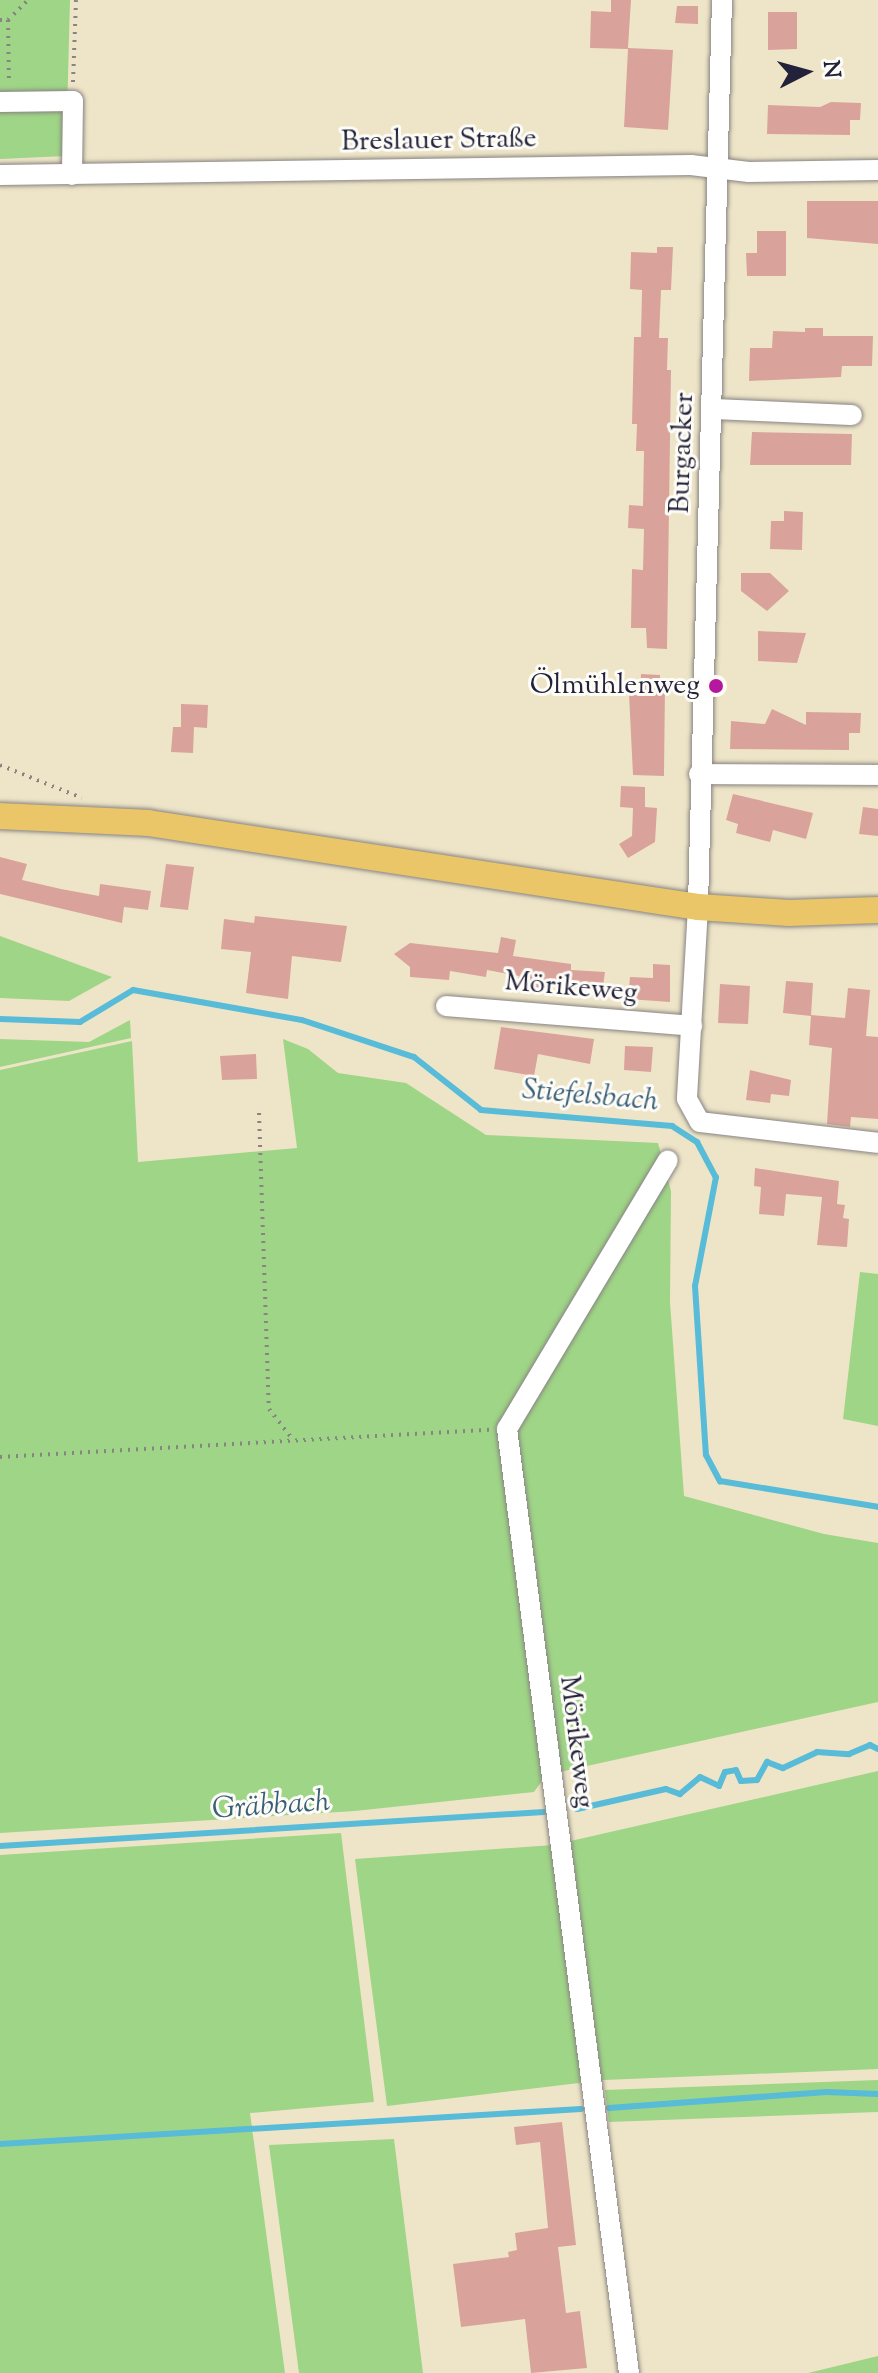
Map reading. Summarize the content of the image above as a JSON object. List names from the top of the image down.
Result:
{
  "streets": {
    "street": ["Breslauer Straße", "Burgacker", "Mörikeweg"]
  },
  "crossings": [
    ["Breslauer Straße", "Burgacker"]
  ],
  "water": ["Stiefelsbach", "Gräbbach"],
  "places": ["Ölmühlenweg"],
  "north": "right"
}
